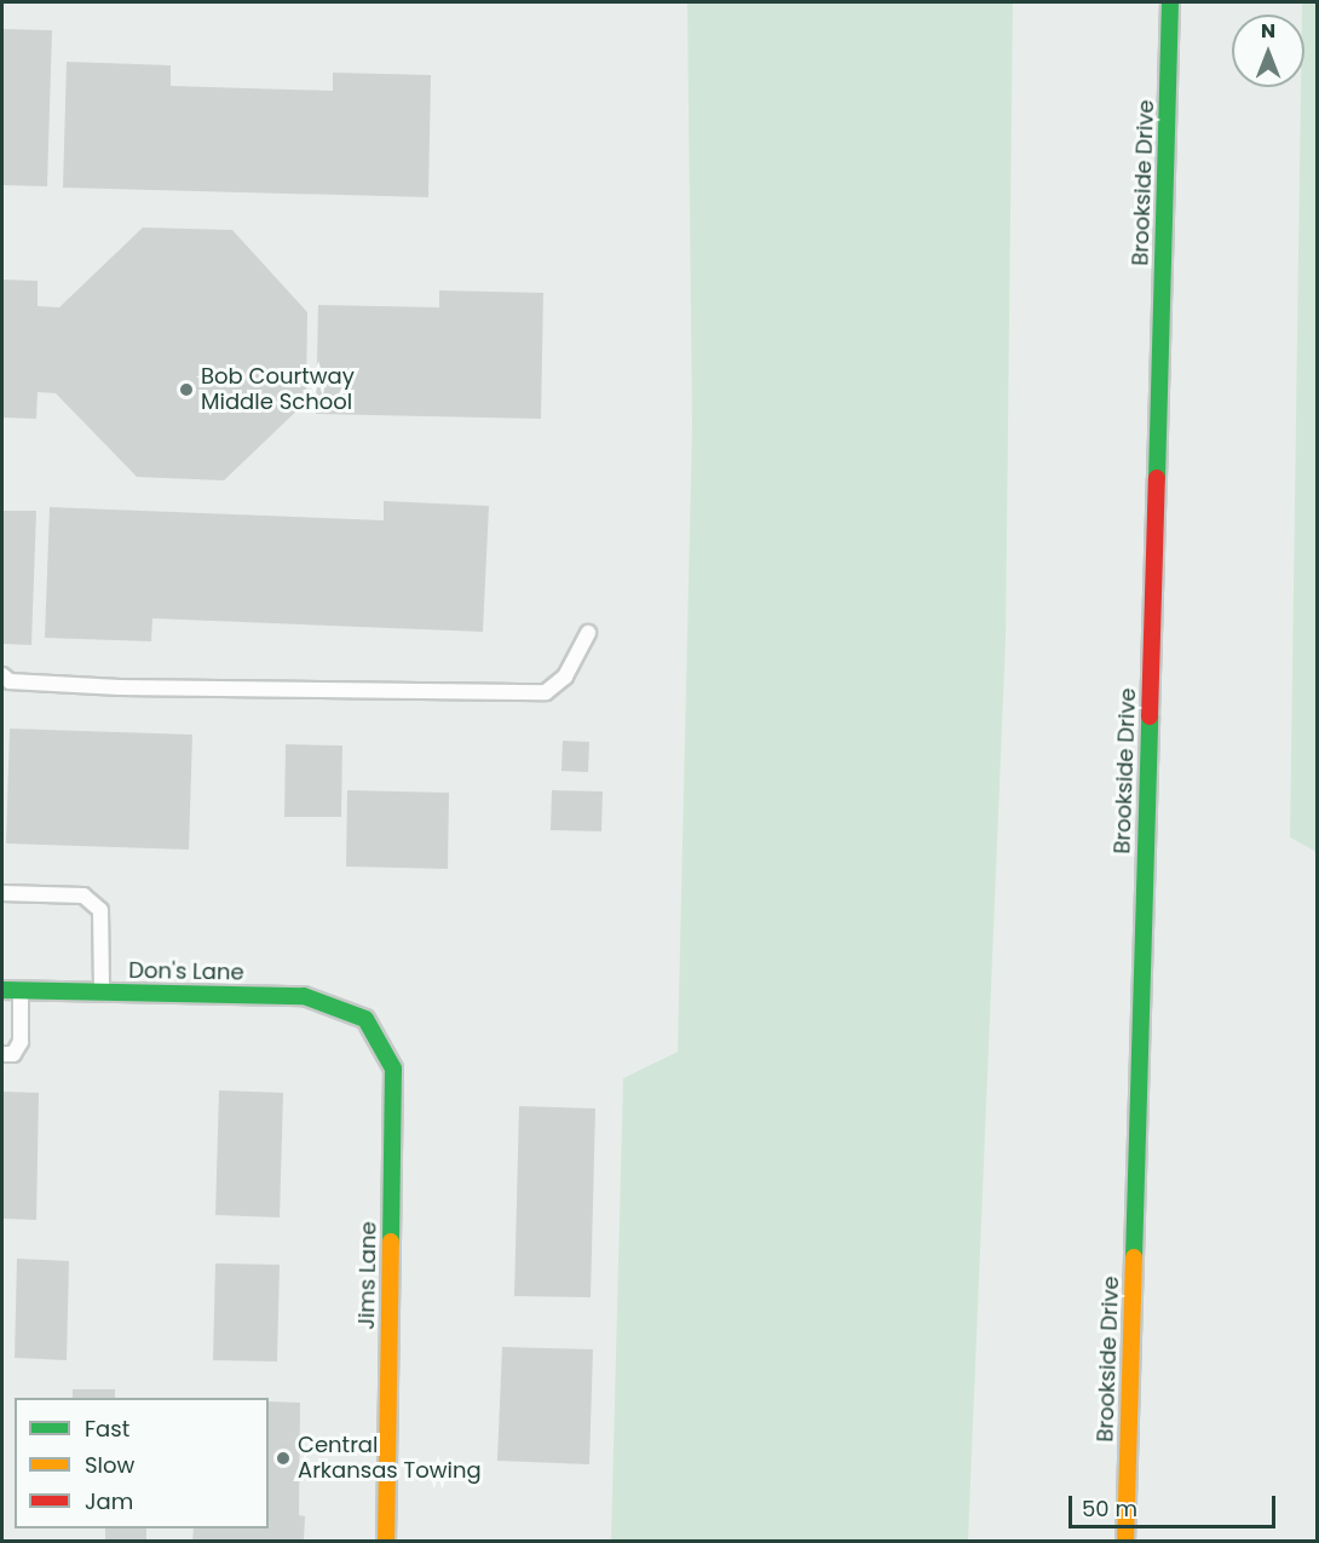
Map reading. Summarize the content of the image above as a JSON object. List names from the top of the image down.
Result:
{
  "streets": {
    "street": ["Brookside Drive", "Don's Lane", "Jims Lane"]
  },
  "crossings": [
    ["Don's Lane", "Jims Lane"]
  ],
  "places": ["Bob Courtway Middle School", "Central Arkansas Towing"],
  "legend": ["Fast", "Slow", "Jam"],
  "scale_bar": "50 m",
  "north": "top"
}
